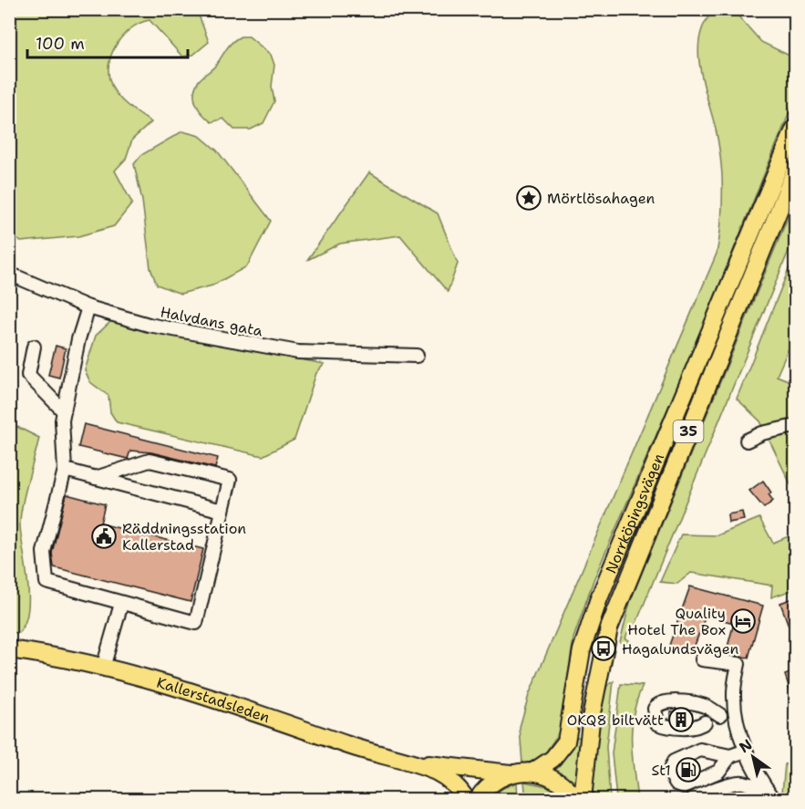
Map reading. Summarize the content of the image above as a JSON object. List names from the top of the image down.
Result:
{
  "streets": {
    "main road": ["35", "Norrköpingsvägen", "Kallerstadsleden"],
    "street": ["Halvdans gata"]
  },
  "crossings": [
    ["Norrköpingsvägen", "Kallerstadsleden"]
  ],
  "places": {
    "place": ["Mörtlösahagen"],
    "public building": ["Räddningsstation Kallerstad"],
    "hotel": ["Quality Hotel The Box"],
    "bus stop": ["Hagalundsvägen"],
    "building": ["OKQ8 biltvätt"],
    "fuel station": ["St1"]
  },
  "scale_bar": "100 m",
  "north": "top left"
}
